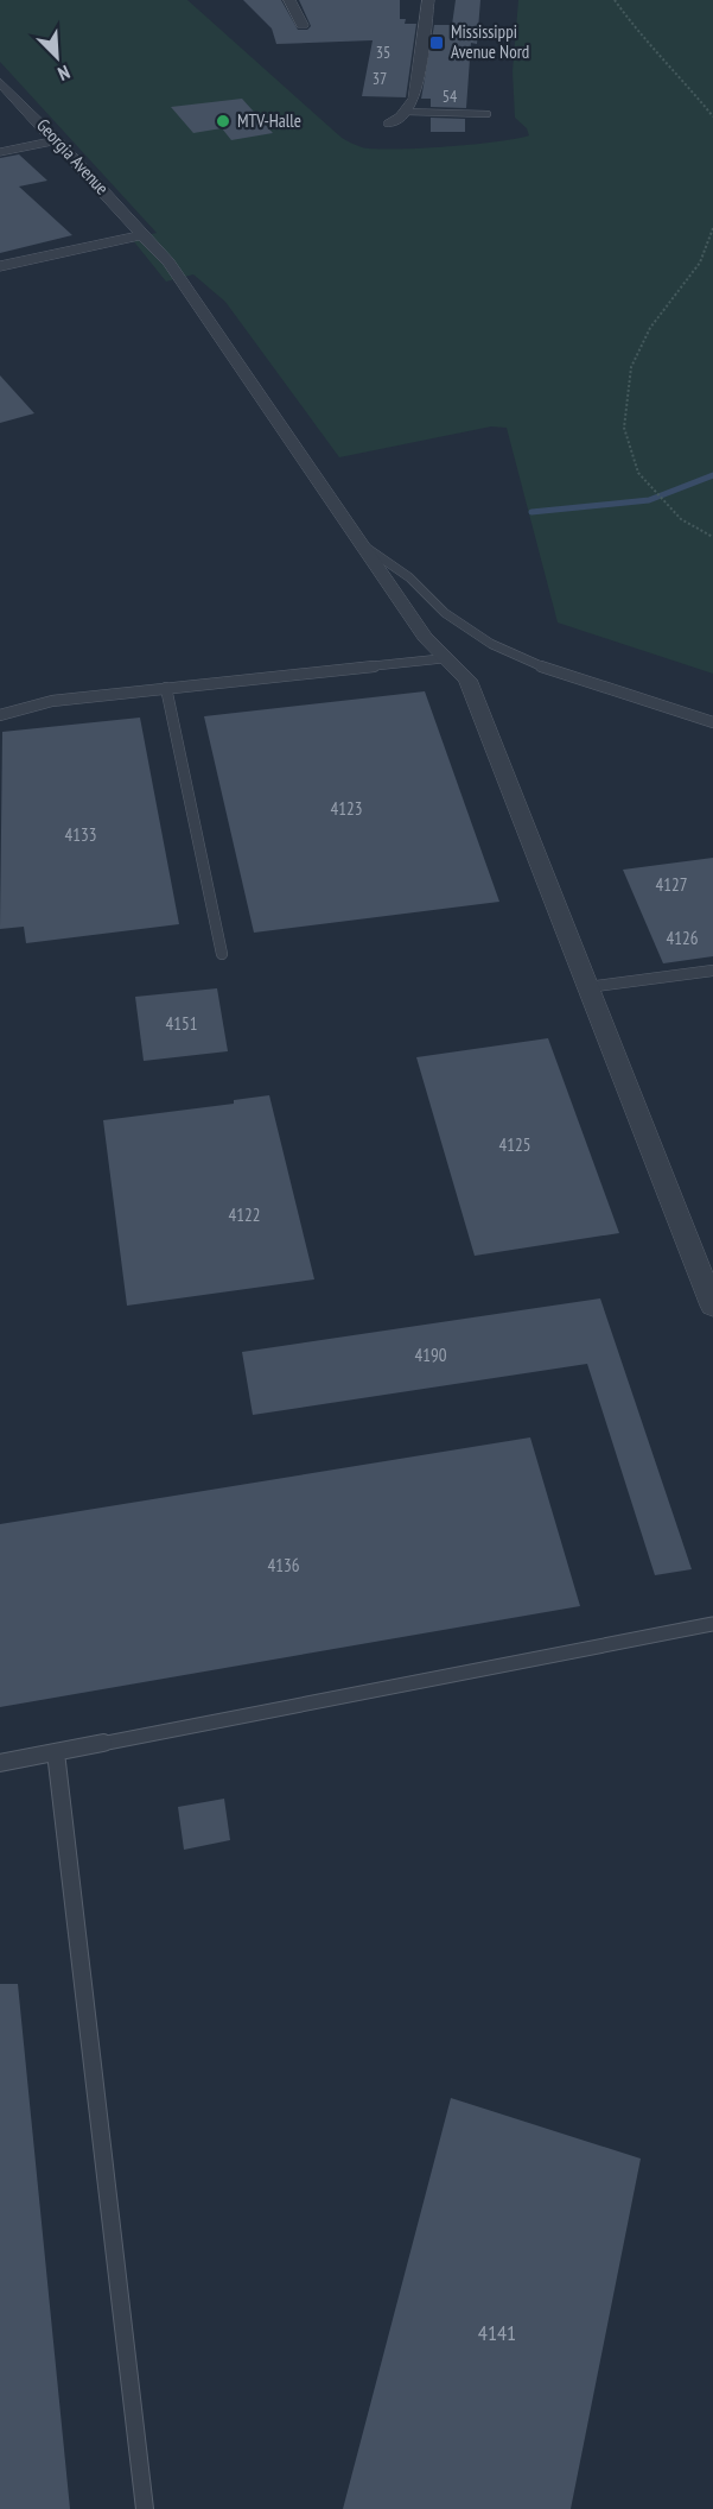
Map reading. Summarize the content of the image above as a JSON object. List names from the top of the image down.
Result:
{
  "streets": {
    "street": ["Georgia Avenue"]
  },
  "places": {
    "transit": ["Mississippi Avenue Nord"],
    "other": ["MTV-Halle"]
  },
  "house_numbers": [
    "35",
    "37",
    "54",
    "4123",
    "4133",
    "4127",
    "4126",
    "4151",
    "4125",
    "4122",
    "4190",
    "4136",
    "4141"
  ],
  "north": "bottom right"
}
